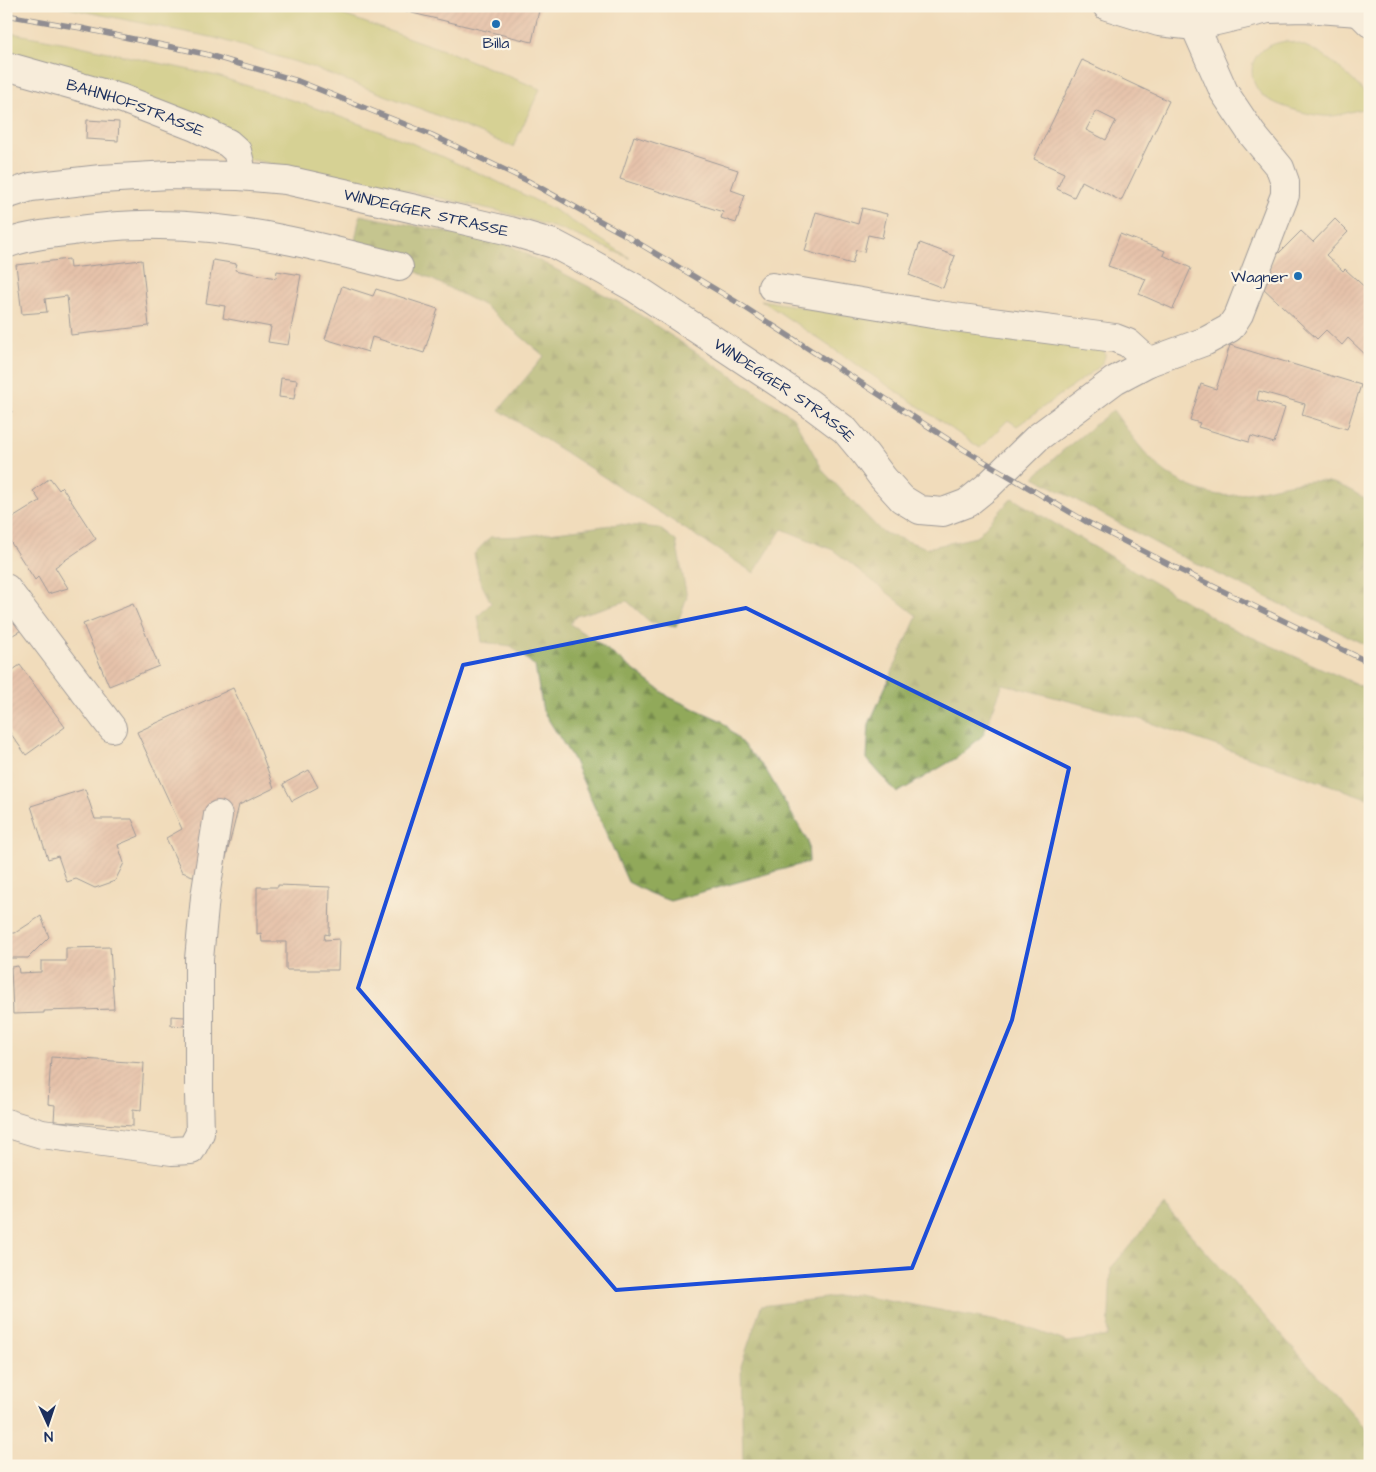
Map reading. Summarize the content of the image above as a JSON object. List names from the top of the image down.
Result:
{
  "streets": {
    "street": ["BAHNHOFSTRASSE", "WINDEGGER STRASSE"]
  },
  "crossings": [
    ["BAHNHOFSTRASSE", "WINDEGGER STRASSE"]
  ],
  "places": ["Billa", "Wagner"],
  "north": "bottom"
}
